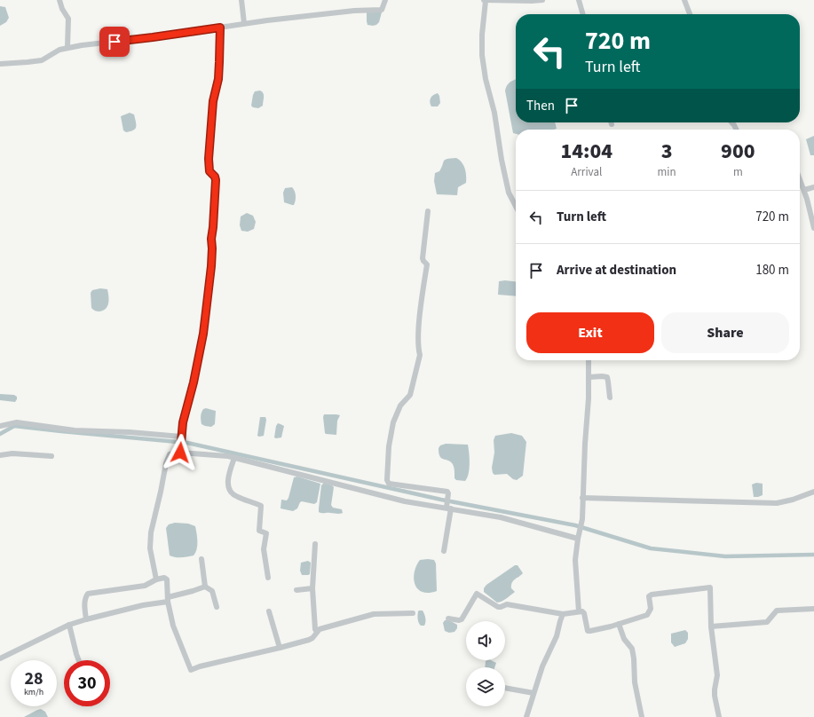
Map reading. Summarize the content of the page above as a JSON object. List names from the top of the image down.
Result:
{
  "page": {
    "turn": ["720 m", "Turn left"],
    "then": "Then",
    "eta": [
      "14:04",
      "Arrival",
      "3",
      "min",
      "900",
      "m"
    ],
    "list": [
      {
        "name": "Turn left",
        "value": "720 m"
      },
      {
        "name": "Arrive at destination",
        "value": "180 m"
      }
    ],
    "buttons": ["Exit", "Share"],
    "speed": "28 km/h",
    "limit": "30"
  }
}
